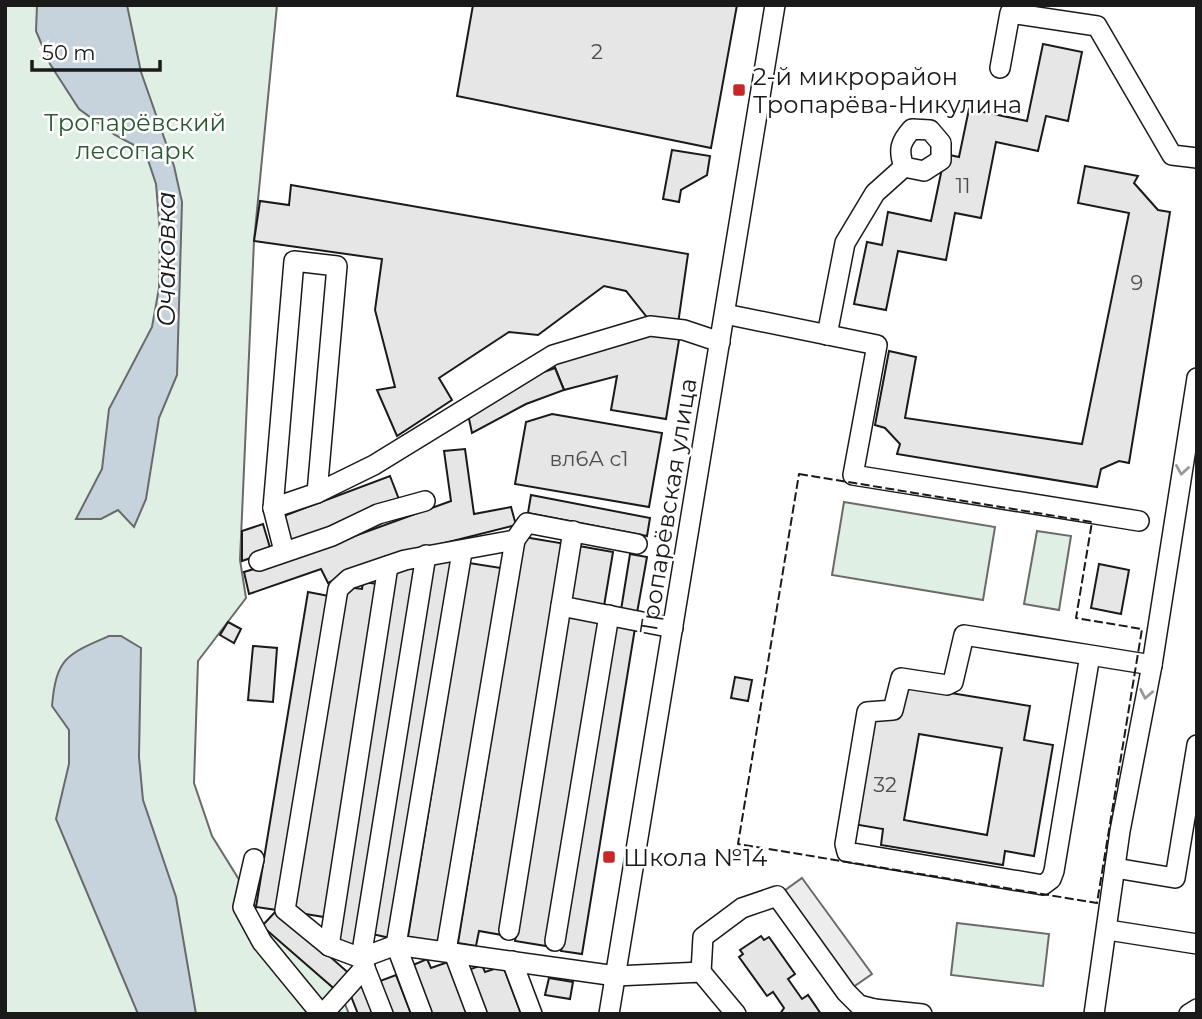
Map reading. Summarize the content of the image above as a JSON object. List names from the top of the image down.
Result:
{
  "streets": {
    "street": ["Тропарёвская улица"]
  },
  "water": ["Очаковка"],
  "parks": ["Тропарёвский лесопарк"],
  "places": {
    "transit": ["2-й микрорайон Тропарёва-Никулина", "Школа №14"]
  },
  "house_numbers": [
    "2",
    "11",
    "9",
    "вл6А с1",
    "32"
  ],
  "scale_bar": "50 m"
}
